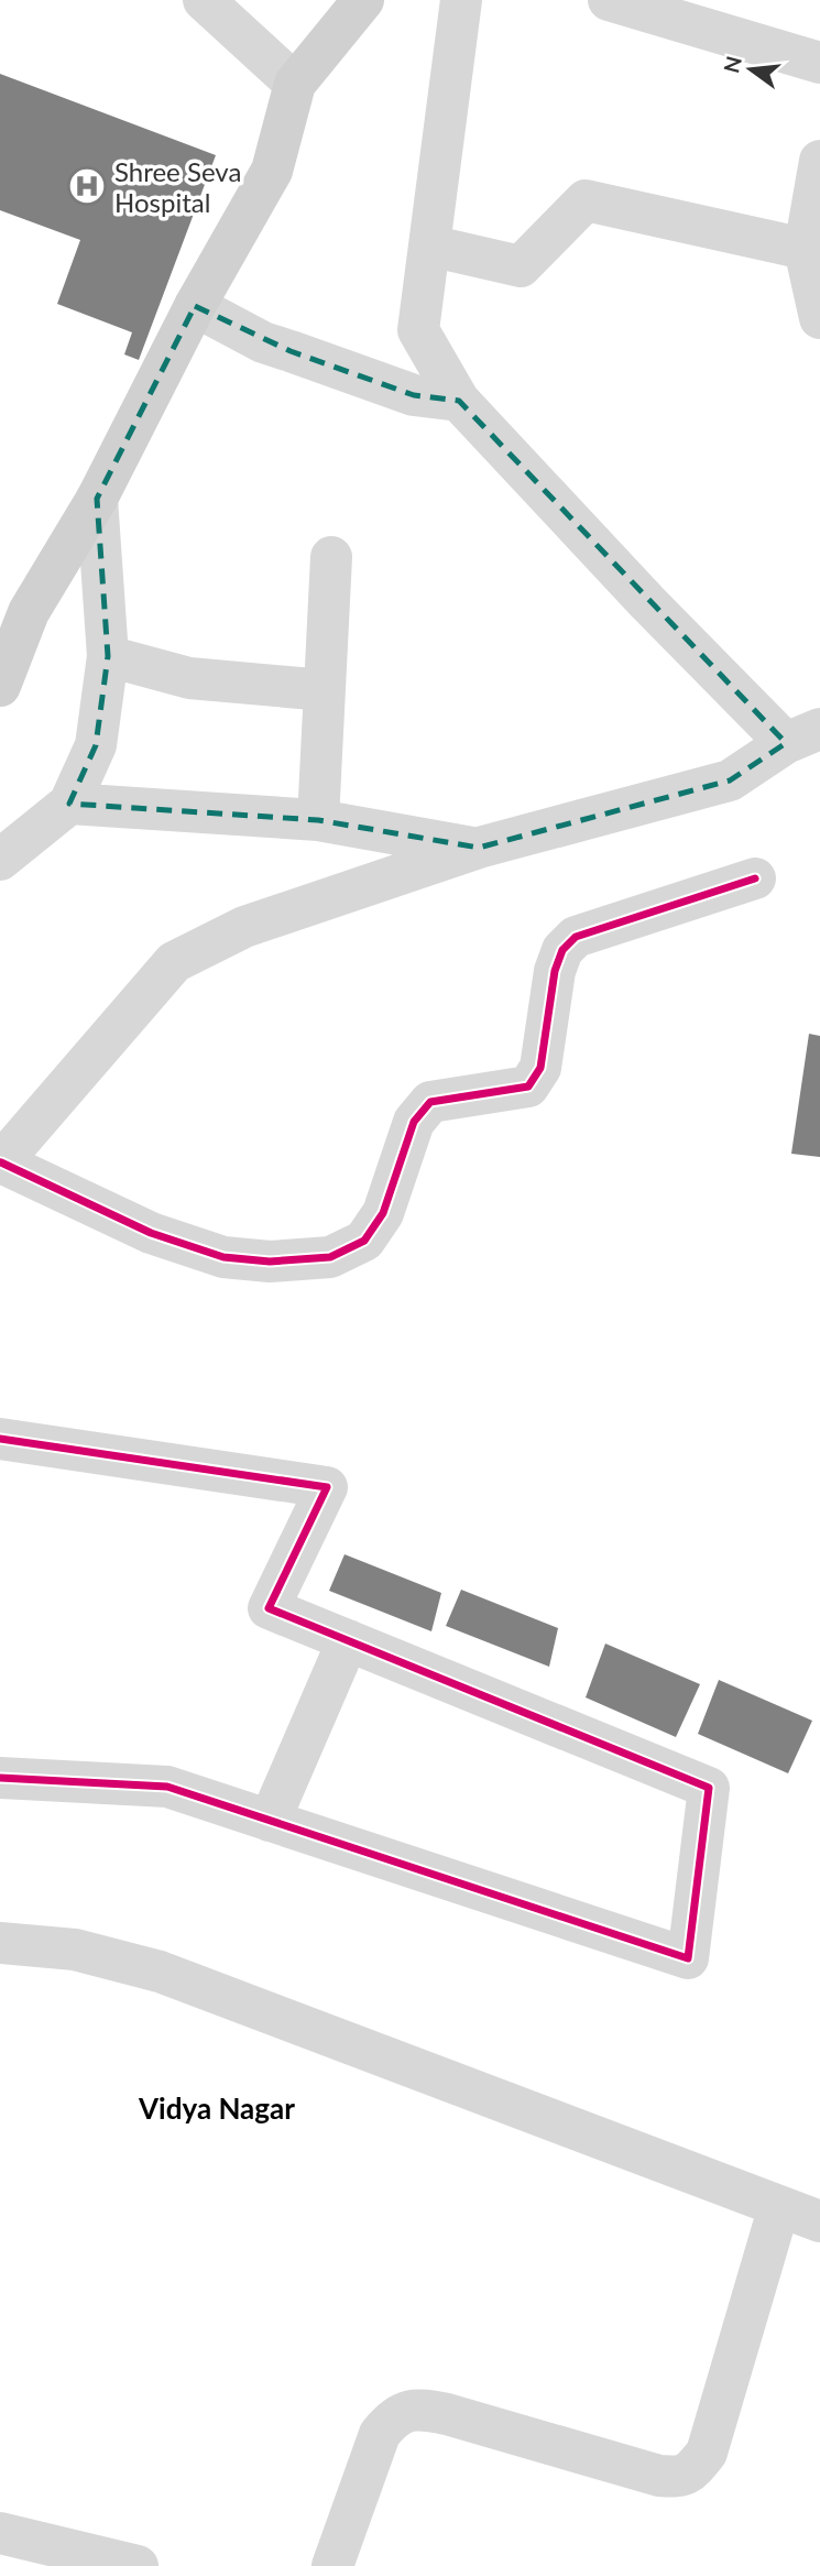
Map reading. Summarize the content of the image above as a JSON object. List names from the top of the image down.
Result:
{
  "districts": ["Vidya Nagar"],
  "places": {
    "hospital": ["Shree Seva Hospital"]
  },
  "north": "left"
}
